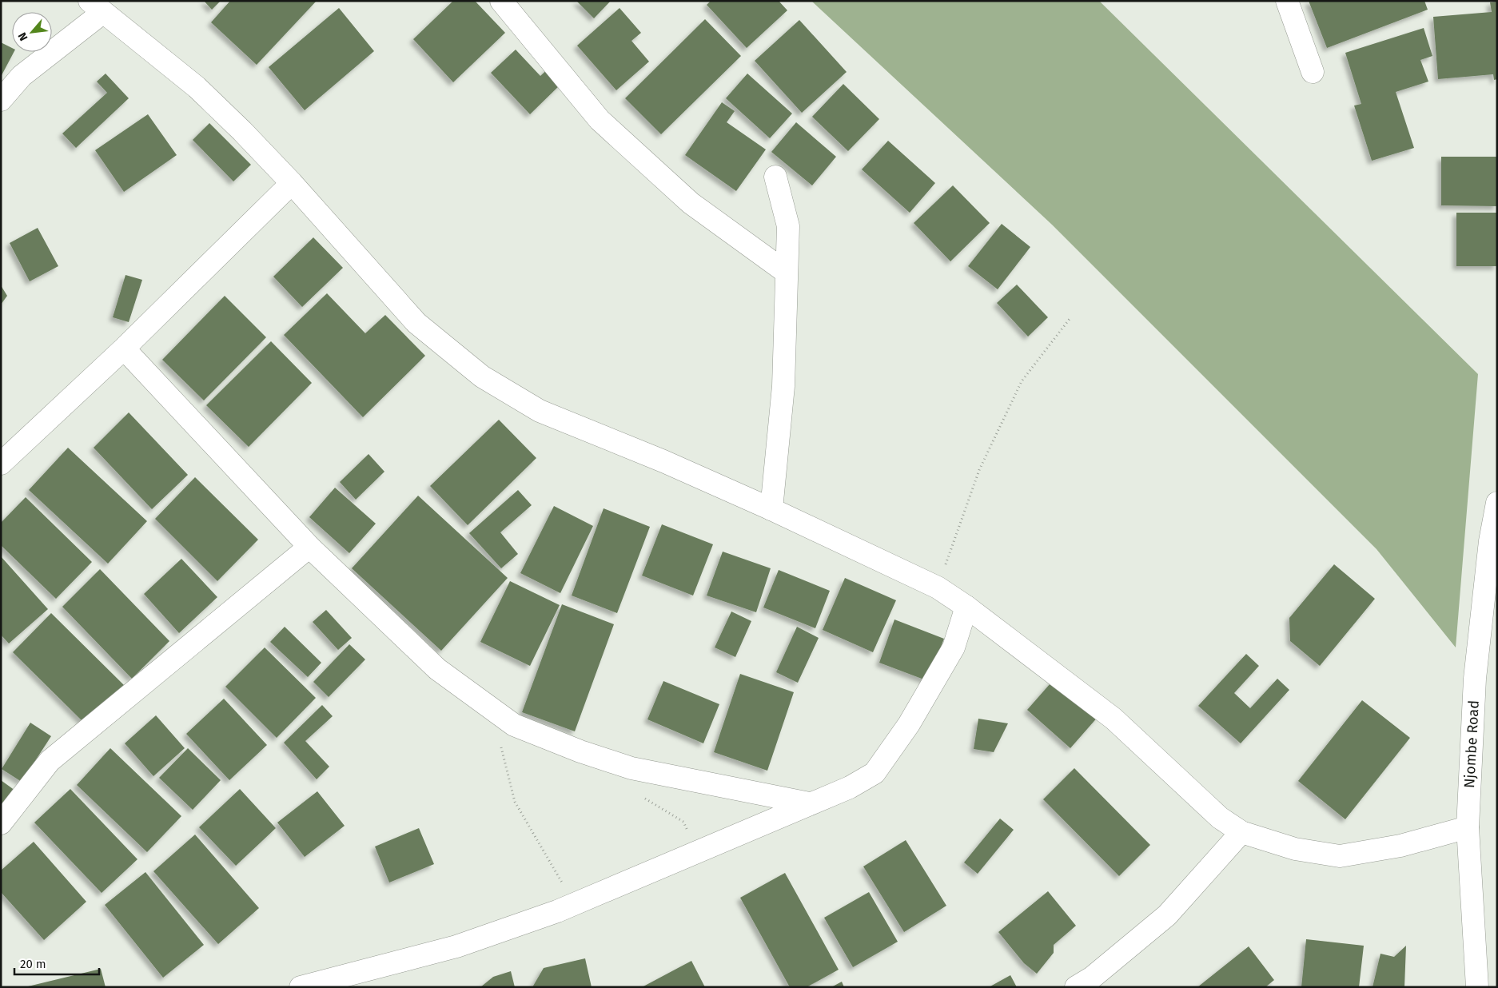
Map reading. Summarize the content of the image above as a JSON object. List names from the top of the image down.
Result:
{
  "streets": {
    "main road": ["Njombe Road"]
  },
  "scale_bar": "20 m",
  "north": "bottom left"
}
